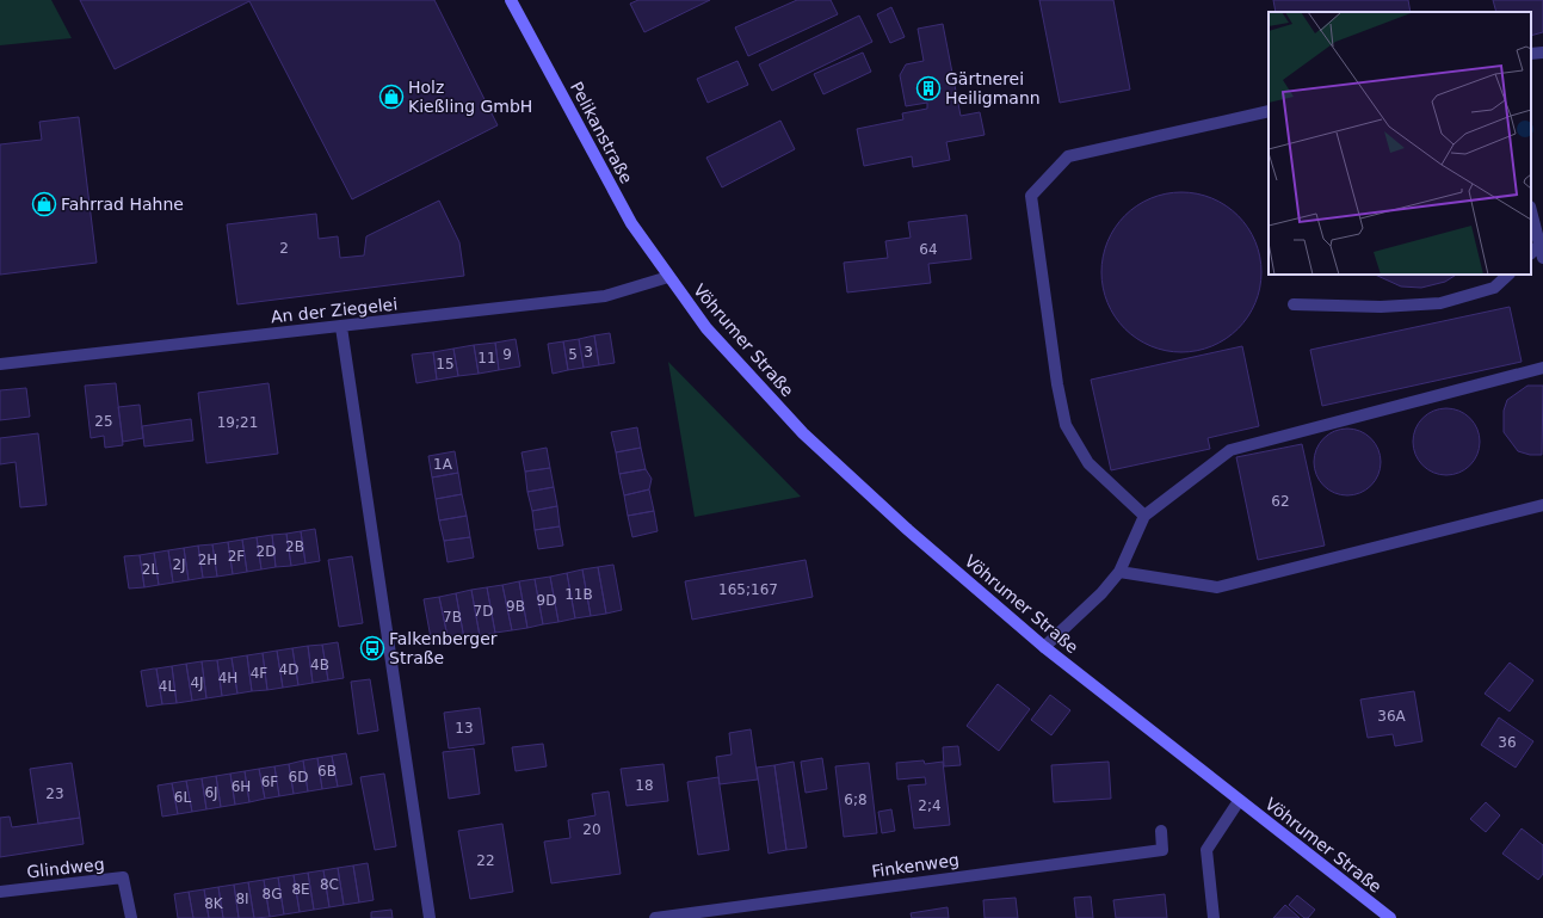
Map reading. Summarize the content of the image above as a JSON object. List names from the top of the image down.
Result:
{
  "streets": {
    "main road": ["Pelikanstraße", "Vöhrumer Straße"],
    "street": ["An der Ziegelei", "Finkenweg", "Glindweg"]
  },
  "crossings": [
    ["Pelikanstraße", "An der Ziegelei"],
    ["Pelikanstraße", "Vöhrumer Straße"],
    ["An der Ziegelei", "Vöhrumer Straße"]
  ],
  "places": {
    "building": ["Gärtnerei Heiligmann"],
    "shop": ["Holz Kießling GmbH", "Fahrrad Hahne"],
    "bus stop": ["Falkenberger Straße"]
  },
  "house_numbers": [
    "2",
    "64",
    "3",
    "9",
    "5",
    "11",
    "15",
    "25",
    "19;21",
    "1A",
    "62",
    "2B",
    "2D",
    "2F",
    "2H",
    "2J",
    "2L",
    "165;167",
    "11B",
    "9D",
    "9B",
    "7D",
    "7B",
    "4B",
    "4D",
    "4F",
    "4H",
    "4J",
    "4L",
    "36A",
    "13",
    "36",
    "6B",
    "6D",
    "6F",
    "18",
    "6H",
    "6J",
    "23",
    "6L",
    "6;8",
    "2;4",
    "20",
    "22",
    "8C",
    "8E",
    "8G",
    "8I",
    "8K"
  ]
}
